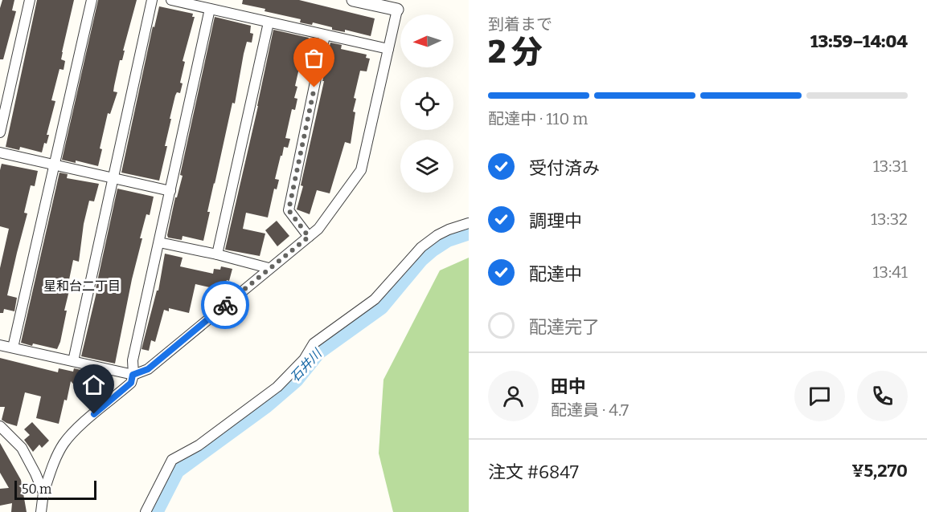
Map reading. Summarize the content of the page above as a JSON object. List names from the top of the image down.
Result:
{
  "districts": ["星和台二丁目"],
  "water": ["石井川"],
  "scale_bar": "50 m",
  "north": "left",
  "page": {
    "heading": ["2 分", "到着まで", "13:59–14:04"],
    "panel": [
      "田中",
      "配達員 · 4.7",
      "注文 #6847",
      "¥5,270"
    ],
    "bar": "配達中 · 110 m",
    "list": [
      ["受付済み", "13:31"],
      ["調理中", "13:32"],
      ["配達中", "13:41"],
      "配達完了"
    ],
    "scale": "50 m"
  }
}
